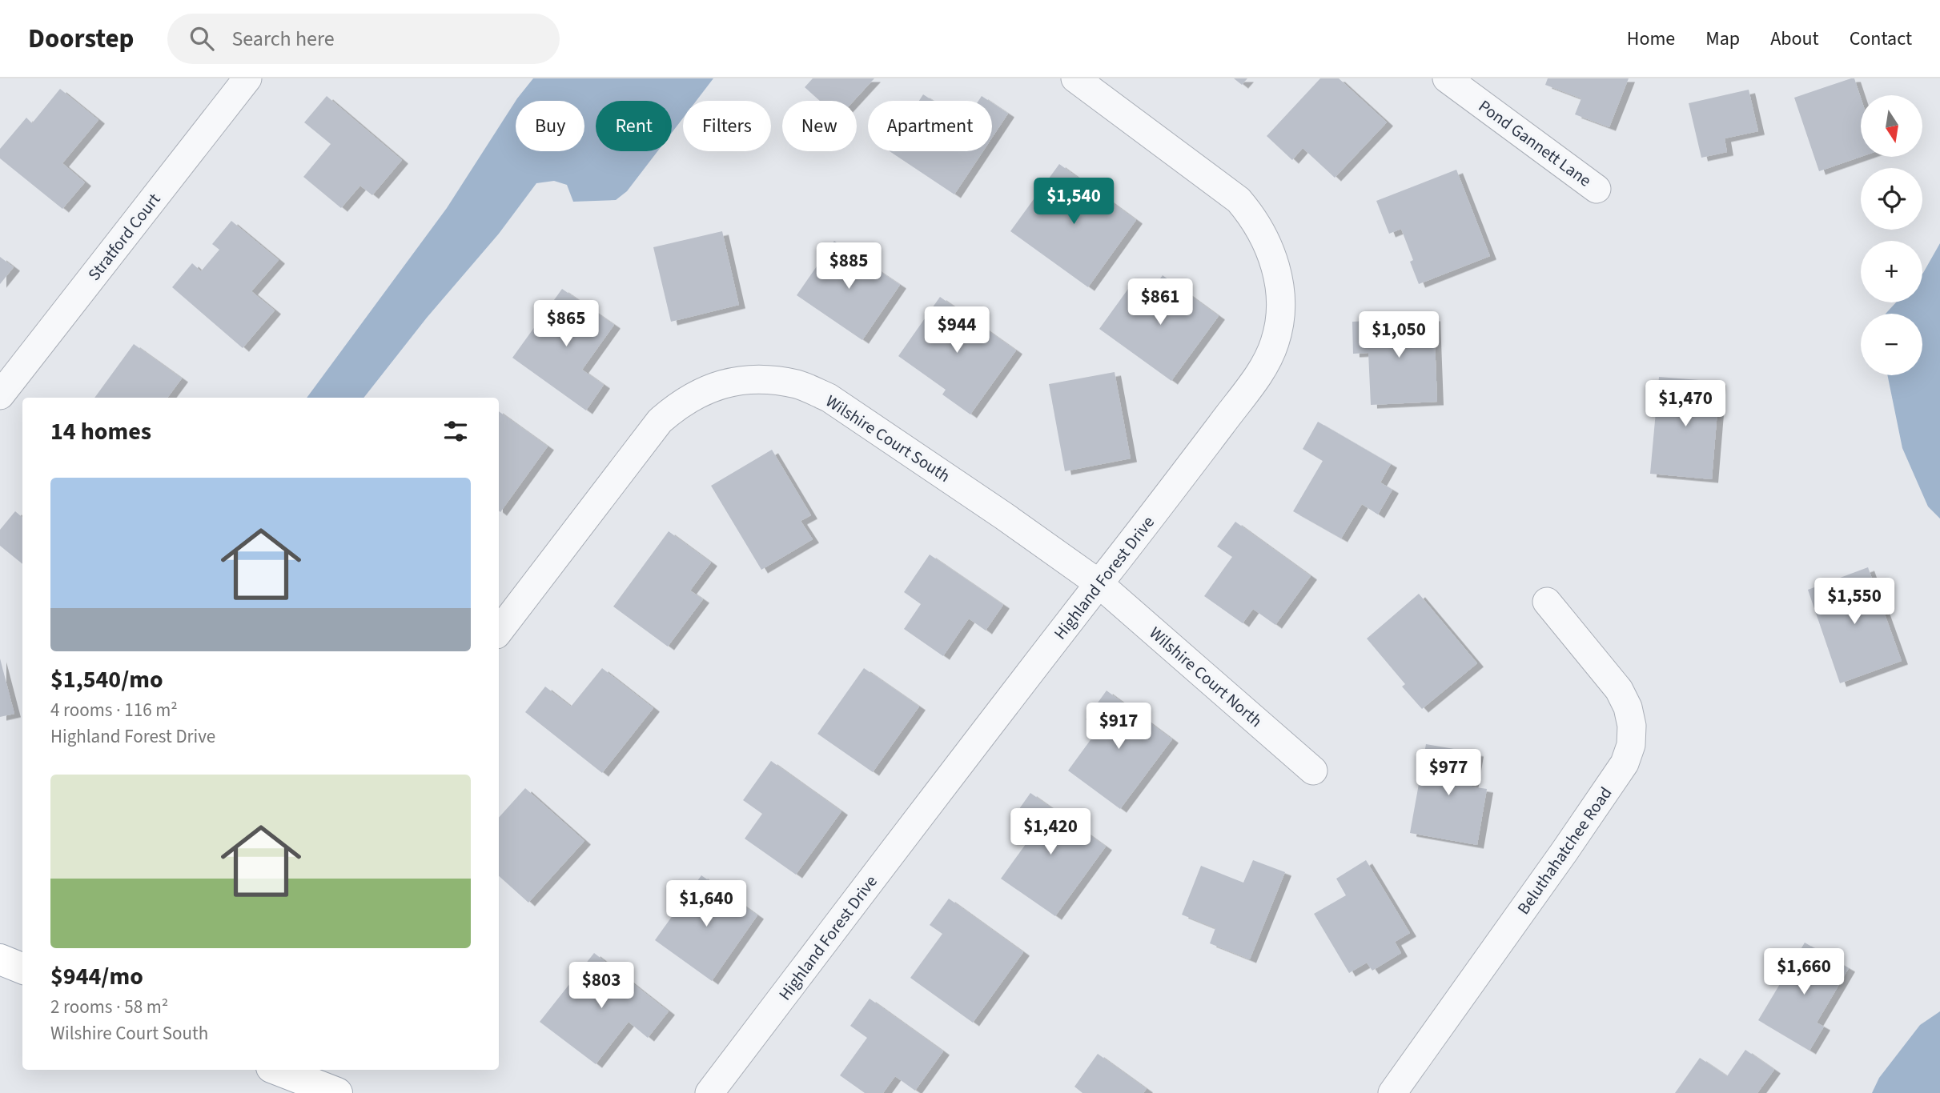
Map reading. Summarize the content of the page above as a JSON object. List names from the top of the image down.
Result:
{
  "streets": {
    "street": [
      "Pond Gannett Lane",
      "Stratford Court",
      "Wilshire Court South",
      "Highland Forest Drive",
      "Wilshire Court North",
      "Beluthahatchee Road"
    ]
  },
  "crossings": [
    ["Wilshire Court South", "Highland Forest Drive"],
    ["Wilshire Court South", "Wilshire Court North"],
    ["Highland Forest Drive", "Wilshire Court North"]
  ],
  "north": "bottom",
  "page": {
    "header": "Doorstep",
    "search": "Search here",
    "nav": [
      "Home",
      "Map",
      "About",
      "Contact"
    ],
    "map_buttons": ["+", "−"],
    "chip": [
      "Buy",
      "Rent",
      "Filters",
      "New",
      "Apartment"
    ],
    "price": [
      "$1,540",
      "$885",
      "$861",
      "$865",
      "$944",
      "$1,050",
      "$1,470",
      "$1,550",
      "$917",
      "$977",
      "$1,420",
      "$1,640",
      "$1,660",
      "$803"
    ],
    "heading": "14 homes",
    "list": [
      {
        "name": "$1,540/mo",
        "note": "4 rooms · 116 m² · Highland Forest Drive"
      },
      {
        "name": "$944/mo",
        "note": "2 rooms · 58 m² · Wilshire Court South"
      }
    ]
  }
}
